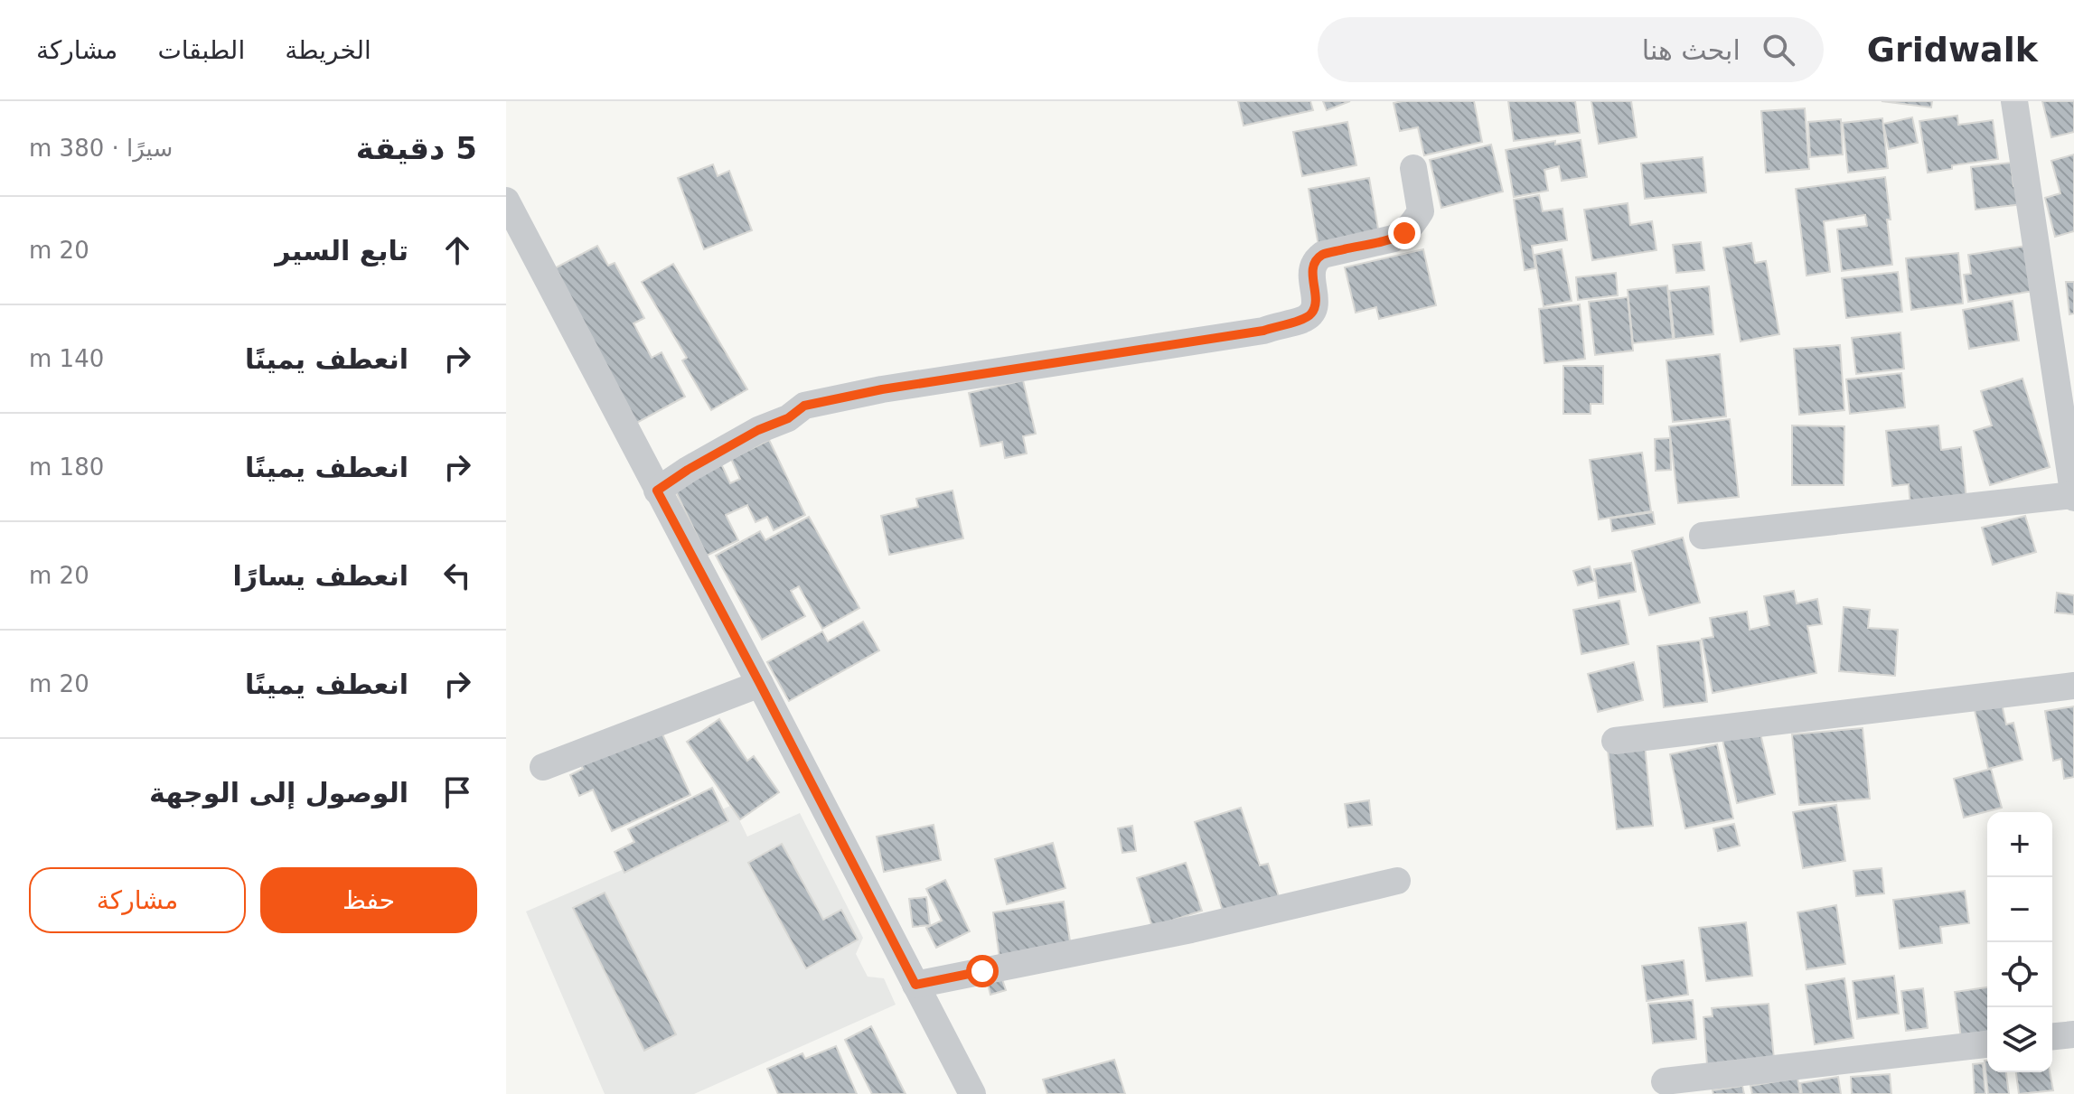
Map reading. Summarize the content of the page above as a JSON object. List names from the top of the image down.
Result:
{
  "page": {
    "header": "Gridwalk",
    "search": "ابحث هنا",
    "nav": ["الخريطة", "الطبقات", "مشاركة"],
    "heading": ["5 دقيقة", "سيرًا · 380 m"],
    "list": [
      ["تابع السير", "20 m"],
      ["انعطف يمينًا", "140 m"],
      ["انعطف يمينًا", "180 m"],
      ["انعطف يسارًا", "20 m"],
      ["انعطف يمينًا", "20 m"],
      "الوصول إلى الوجهة"
    ],
    "map_buttons": ["+", "−"],
    "buttons": ["حفظ", "مشاركة"]
  }
}
